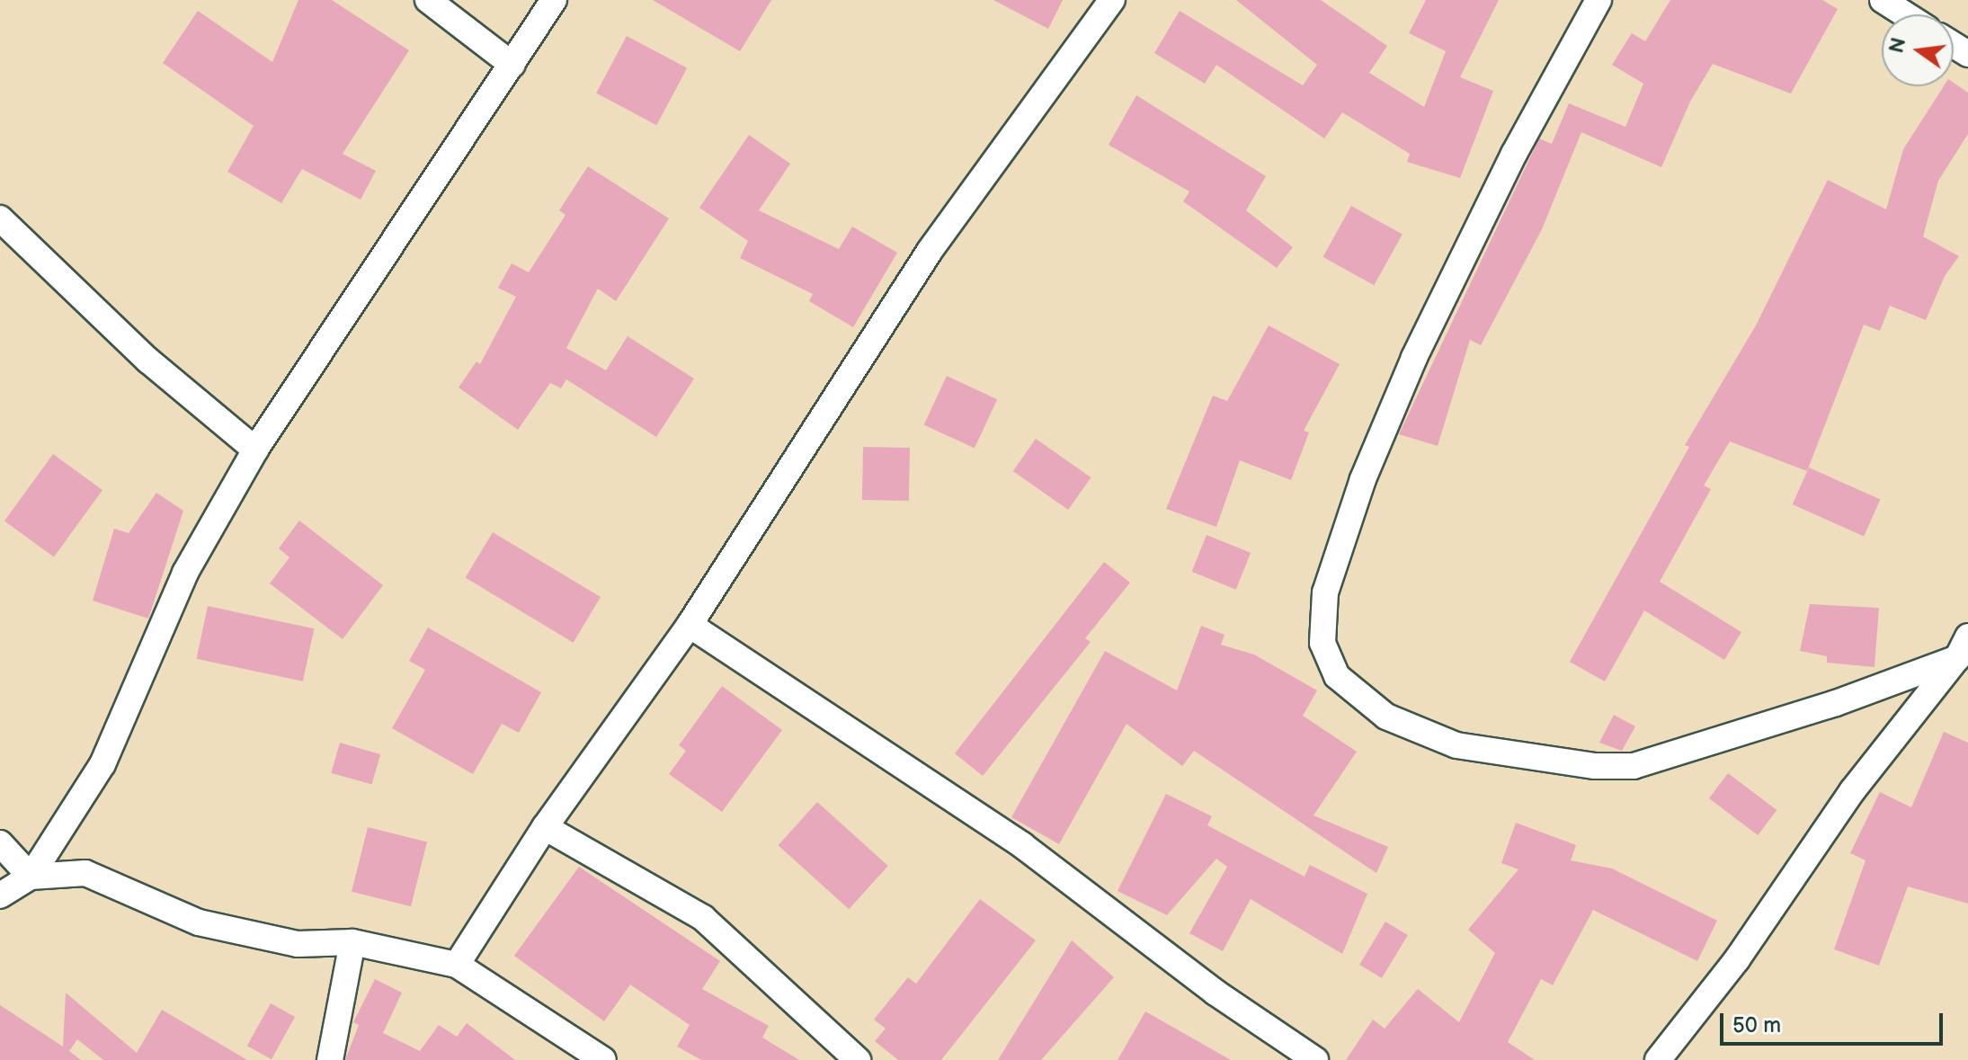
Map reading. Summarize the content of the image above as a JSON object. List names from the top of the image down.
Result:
{
  "scale_bar": "50 m",
  "north": "left"
}
